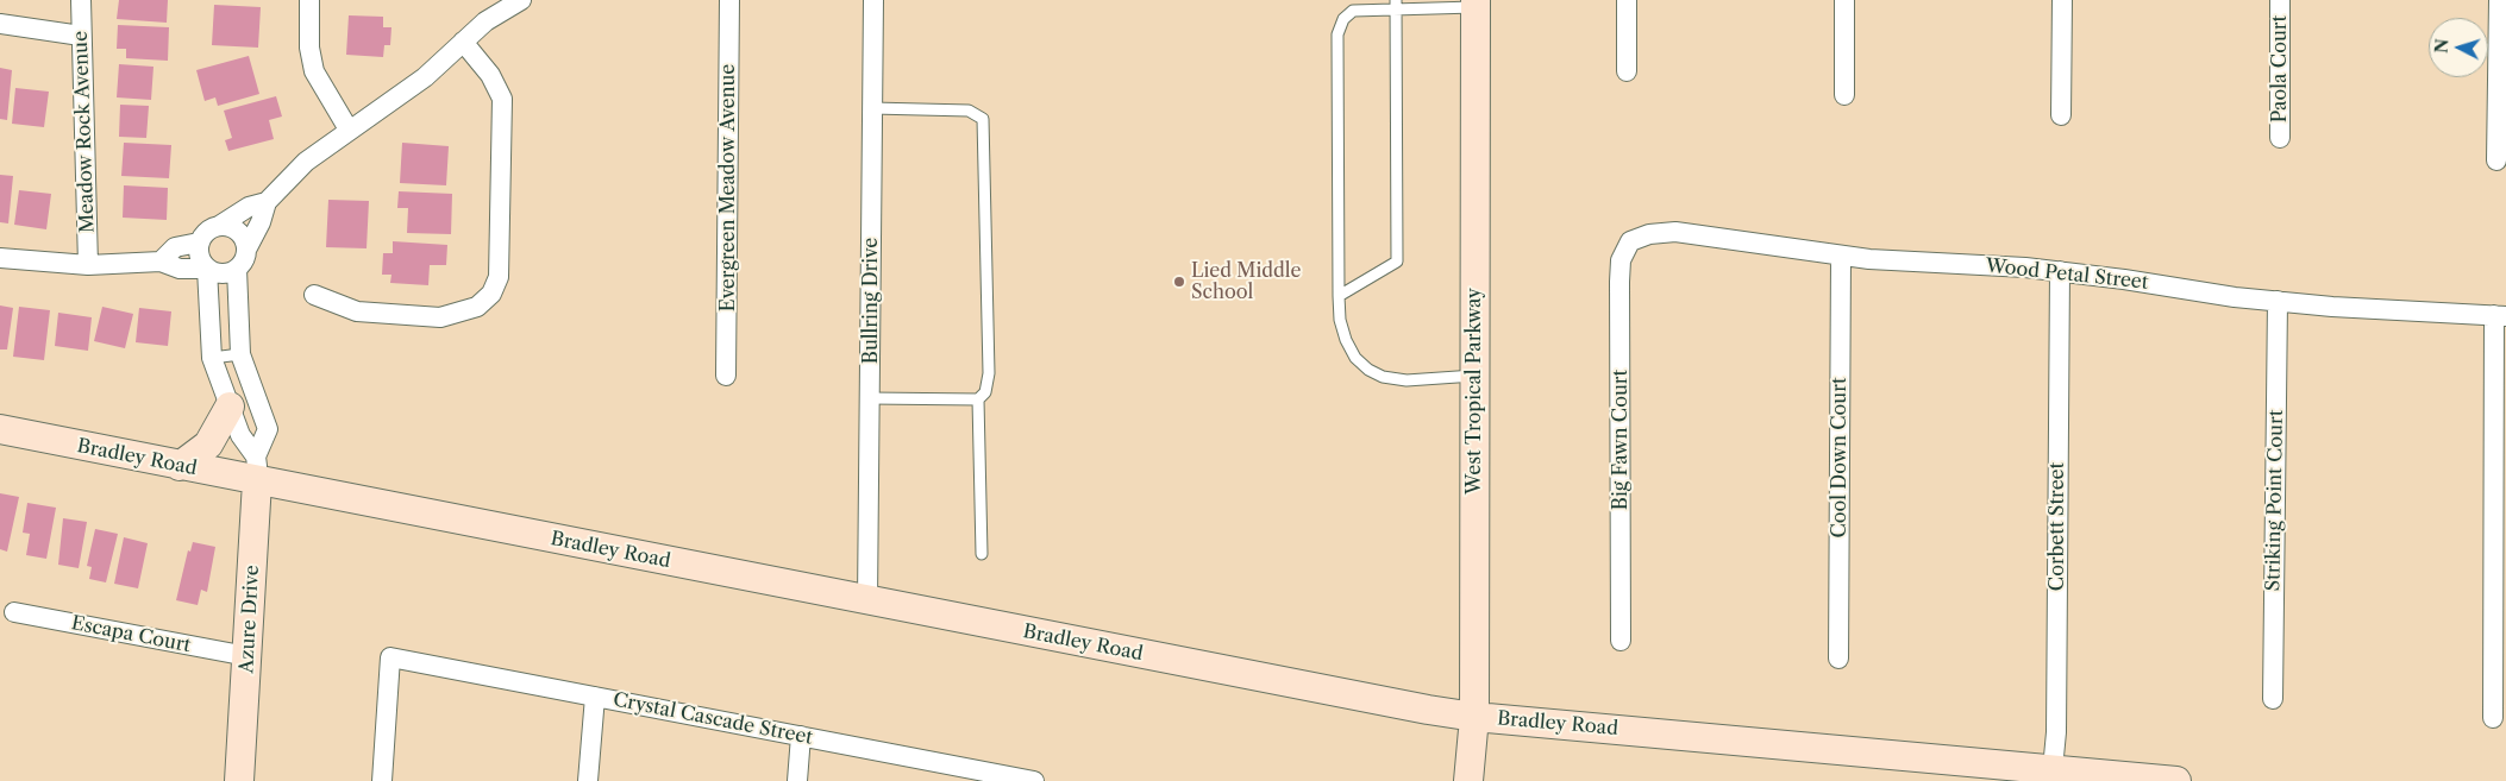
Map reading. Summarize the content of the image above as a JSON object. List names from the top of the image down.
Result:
{
  "streets": {
    "street": [
      "Paola Court",
      "Meadow Rock Avenue",
      "Evergreen Meadow Avenue",
      "Wood Petal Street",
      "Bullring Drive",
      "West Tropical Parkway",
      "Big Fawn Court",
      "Bradley Road",
      "Cool Down Court",
      "Striking Point Court",
      "Corbett Street",
      "Azure Drive",
      "Escapa Court",
      "Crystal Cascade Street"
    ]
  },
  "crossings": [
    ["Wood Petal Street", "Big Fawn Court"],
    ["Wood Petal Street", "Cool Down Court"],
    ["Wood Petal Street", "Striking Point Court"],
    ["Wood Petal Street", "Corbett Street"],
    ["Bullring Drive", "Bradley Road"],
    ["West Tropical Parkway", "Bradley Road"],
    ["Bradley Road", "Corbett Street"],
    ["Bradley Road", "Azure Drive"],
    ["Azure Drive", "Escapa Court"]
  ],
  "places": ["Lied Middle School"],
  "north": "left"
}
